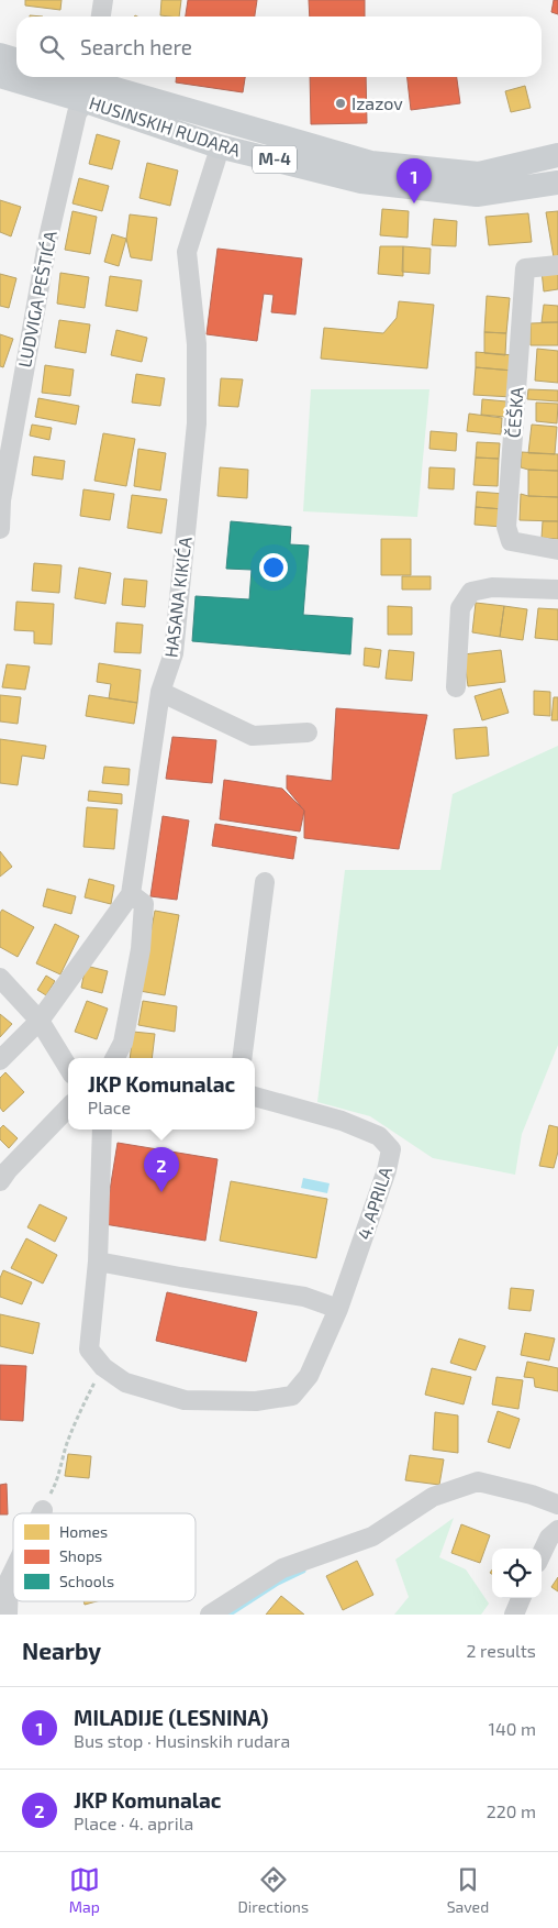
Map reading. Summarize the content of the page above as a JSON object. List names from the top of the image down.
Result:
{
  "streets": {
    "main road": ["HUSINSKIH RUDARA", "M-4"],
    "street": [
      "LUDVIGA PEŠTIĆA",
      "ČEŠKA",
      "HASANA KIKIĆA",
      "4. APRILA"
    ]
  },
  "crossings": [
    ["HUSINSKIH RUDARA", "LUDVIGA PEŠTIĆA"],
    ["HUSINSKIH RUDARA", "HASANA KIKIĆA"]
  ],
  "places": ["Izazov"],
  "legend": ["Homes", "Shops", "Schools"],
  "page": {
    "search": "Search here",
    "pins": ["1", "2"],
    "popup": ["JKP Komunalac", "Place"],
    "heading": ["Nearby", "2 results"],
    "list": [
      {
        "mark": "1",
        "name": "MILADIJE (LESNINA)",
        "note": "Bus stop · Husinskih rudara",
        "value": "140 m"
      },
      {
        "mark": "2",
        "name": "JKP Komunalac",
        "note": "Place · 4. aprila",
        "value": "220 m"
      }
    ],
    "nav": ["Map", "Directions", "Saved"]
  }
}
